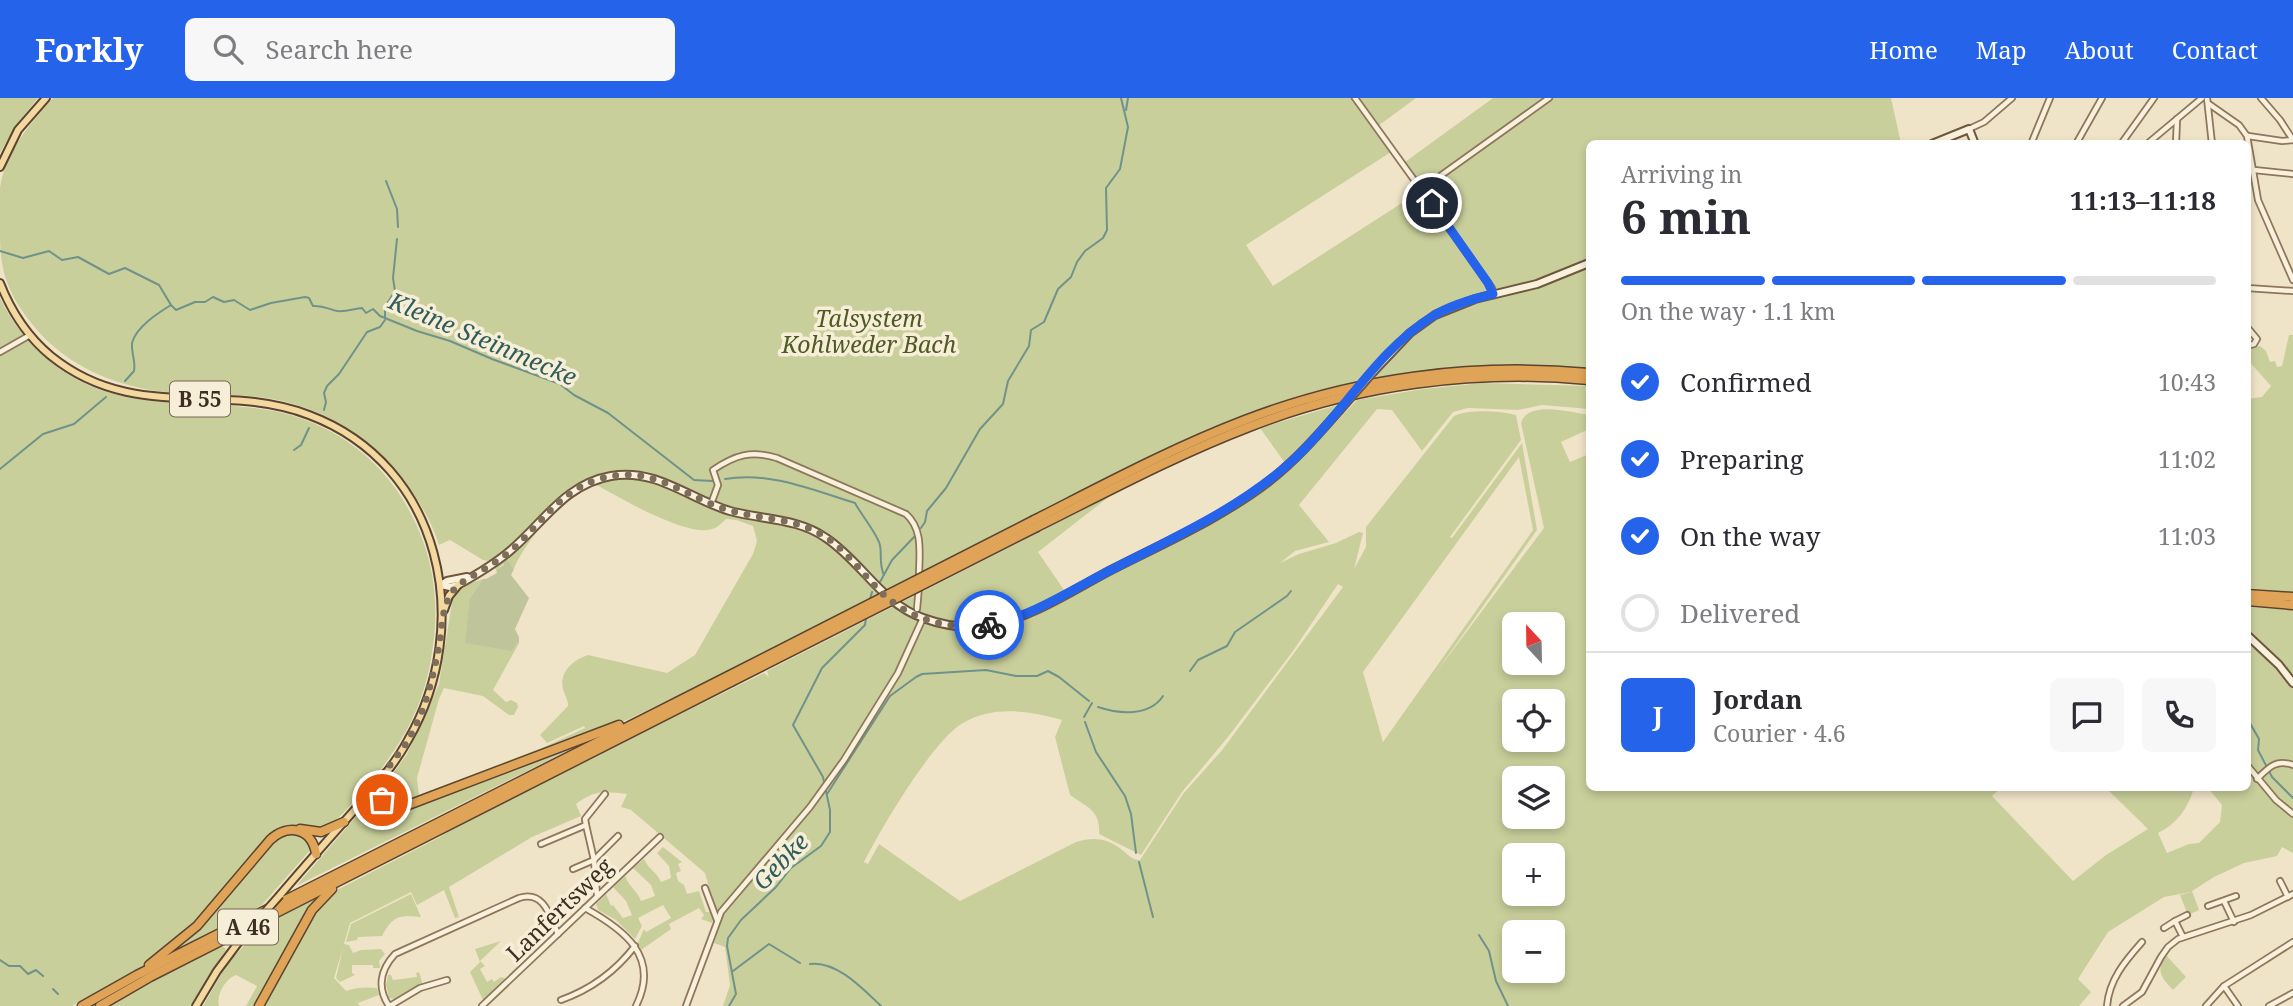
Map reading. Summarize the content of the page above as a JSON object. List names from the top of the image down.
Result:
{
  "streets": {
    "highway": ["A 46"],
    "main road": ["B 55"],
    "street": ["Lanfertsweg"]
  },
  "water": ["Kleine Steinmecke", "Gebke"],
  "parks": ["Talsystem Kohlweder Bach"],
  "north": "top",
  "page": {
    "header": "Forkly",
    "search": "Search here",
    "nav": [
      "Home",
      "Map",
      "About",
      "Contact"
    ],
    "heading": ["6 min", "Arriving in", "11:13–11:18"],
    "panel": ["Jordan", "Courier · 4.6"],
    "bar": "On the way · 1.1 km",
    "list": [
      ["Confirmed", "10:43"],
      ["Preparing", "11:02"],
      ["On the way", "11:03"],
      "Delivered"
    ],
    "map_buttons": ["+", "−"],
    "round": "J"
  }
}
